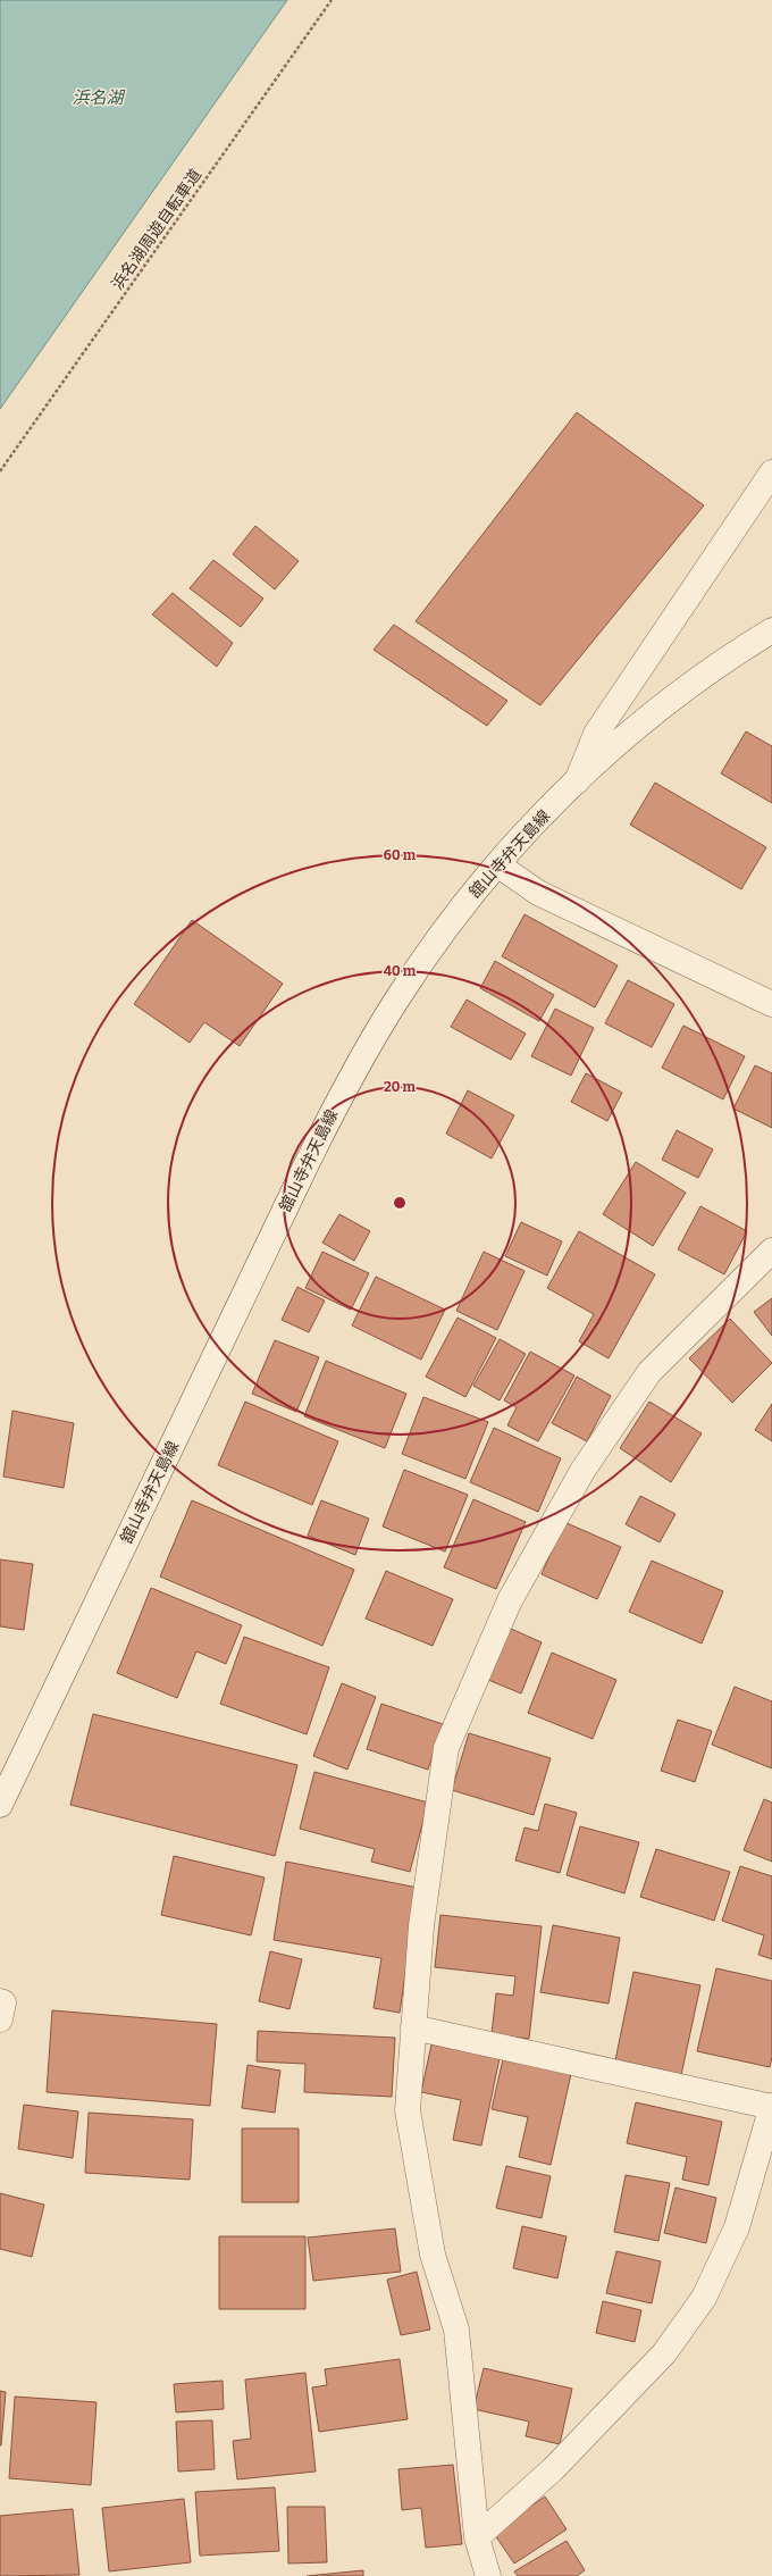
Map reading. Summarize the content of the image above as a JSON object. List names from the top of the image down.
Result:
{
  "streets": {
    "street": ["舘山寺弁天島線"],
    "path": ["浜名湖周遊自転車道"]
  },
  "water": ["浜名湖"],
  "rings": ["60 m", "40 m", "20 m"]
}
